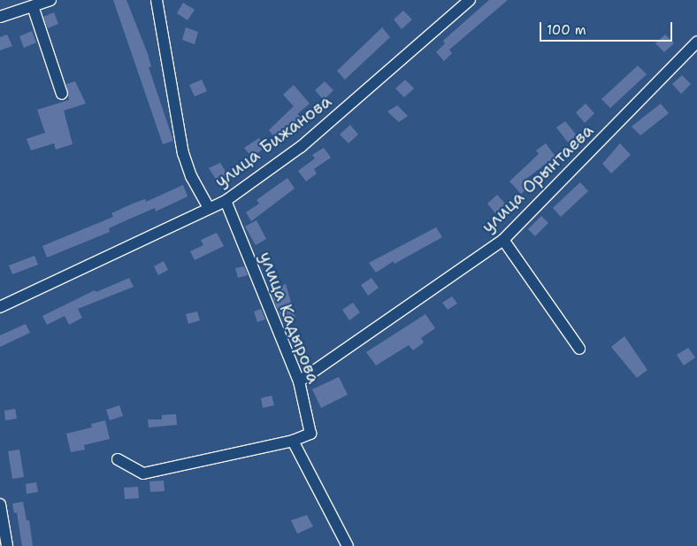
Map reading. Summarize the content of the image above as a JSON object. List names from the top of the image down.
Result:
{
  "streets": {
    "street": ["улица Бижанова", "улица Орынтаева", "улица Кадырова"]
  },
  "crossings": [
    ["улица Бижанова", "улица Кадырова"],
    ["улица Орынтаева", "улица Кадырова"]
  ],
  "scale_bar": "100 m"
}
